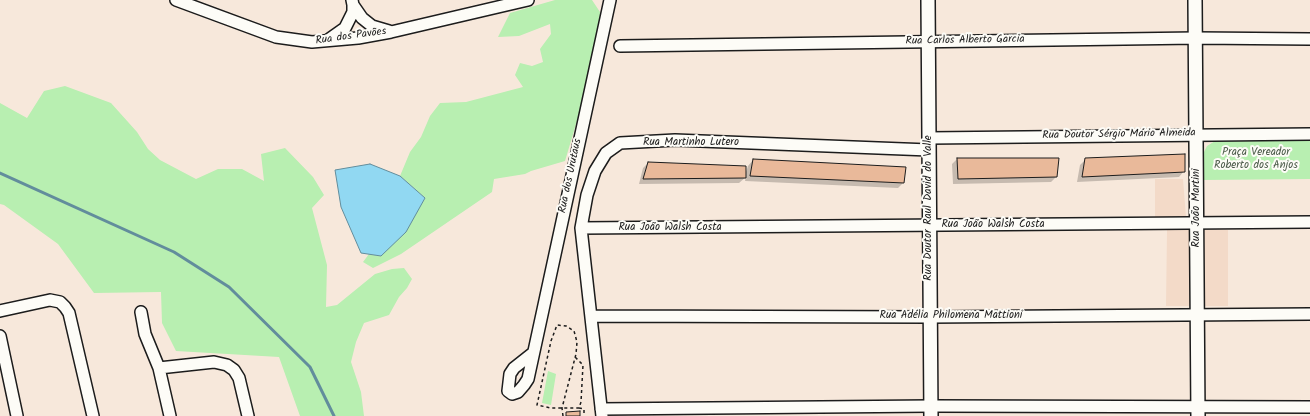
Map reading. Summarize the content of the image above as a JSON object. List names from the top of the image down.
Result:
{
  "streets": {
    "street": [
      "Rua dos Pavões",
      "Rua Carlos Alberto Garcia",
      "Rua Doutor Sérgio Mário Almeida",
      "Rua Martinho Lutero",
      "Rua dos Urutaus",
      "Rua Doutor Raul David do Valle",
      "Rua João Martini",
      "Rua João Walsh Costa",
      "Rua Adélia Philomena Mattioni"
    ]
  },
  "crossings": [
    ["Rua Carlos Alberto Garcia", "Rua Doutor Raul David do Valle"],
    ["Rua Carlos Alberto Garcia", "Rua João Martini"],
    ["Rua Doutor Sérgio Mário Almeida", "Rua Martinho Lutero"],
    ["Rua Doutor Sérgio Mário Almeida", "Rua Doutor Raul David do Valle"],
    ["Rua Doutor Sérgio Mário Almeida", "Rua João Martini"],
    ["Rua Martinho Lutero", "Rua Doutor Raul David do Valle"],
    ["Rua Martinho Lutero", "Rua João Walsh Costa"],
    ["Rua Martinho Lutero", "Rua Adélia Philomena Mattioni"],
    ["Rua Doutor Raul David do Valle", "Rua João Walsh Costa"],
    ["Rua Doutor Raul David do Valle", "Rua Adélia Philomena Mattioni"],
    ["Rua João Martini", "Rua João Walsh Costa"],
    ["Rua João Martini", "Rua Adélia Philomena Mattioni"]
  ],
  "parks": ["Praça Vereador Roberto dos Anjos"]
}
